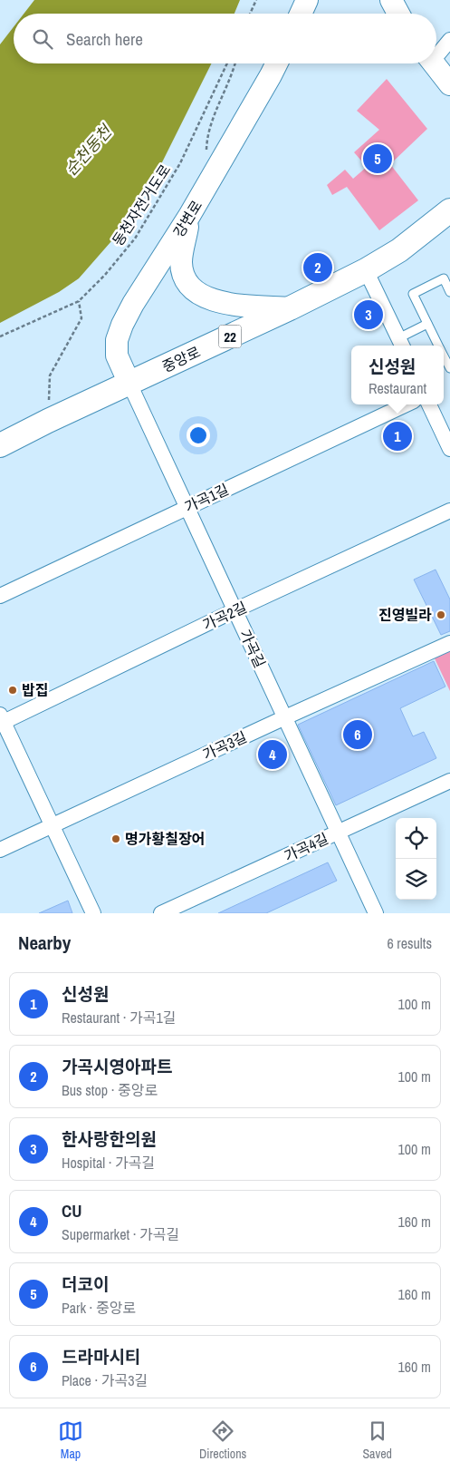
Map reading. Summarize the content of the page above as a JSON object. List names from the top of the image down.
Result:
{
  "streets": {
    "main road": ["강변로", "22", "중앙로"],
    "street": [
      "가곡1길",
      "가곡2길",
      "가곡길",
      "가곡3길",
      "가곡4길"
    ],
    "path": ["동천자전거도로"]
  },
  "crossings": [
    ["강변로", "중앙로"],
    ["강변로", "가곡길"],
    ["중앙로", "가곡길"],
    ["가곡1길", "가곡길"],
    ["가곡2길", "가곡길"],
    ["가곡길", "가곡3길"],
    ["가곡길", "가곡4길"]
  ],
  "water": ["순천동천"],
  "places": ["진영빌라", "밥집", "명가황칠장어"],
  "page": {
    "search": "Search here",
    "pins": [
      "5",
      "2",
      "3",
      "1",
      "6",
      "4"
    ],
    "popup": ["신성원", "Restaurant"],
    "heading": ["Nearby", "6 results"],
    "list": [
      {
        "mark": "1",
        "name": "신성원",
        "note": "Restaurant · 가곡1길",
        "value": "100 m"
      },
      {
        "mark": "2",
        "name": "가곡시영아파트",
        "note": "Bus stop · 중앙로",
        "value": "100 m"
      },
      {
        "mark": "3",
        "name": "한사랑한의원",
        "note": "Hospital · 가곡길",
        "value": "100 m"
      },
      {
        "mark": "4",
        "name": "CU",
        "note": "Supermarket · 가곡길",
        "value": "160 m"
      },
      {
        "mark": "5",
        "name": "더코이",
        "note": "Park · 중앙로",
        "value": "160 m"
      },
      {
        "mark": "6",
        "name": "드라마시티",
        "note": "Place · 가곡3길",
        "value": "160 m"
      }
    ],
    "nav": ["Map", "Directions", "Saved"]
  }
}
